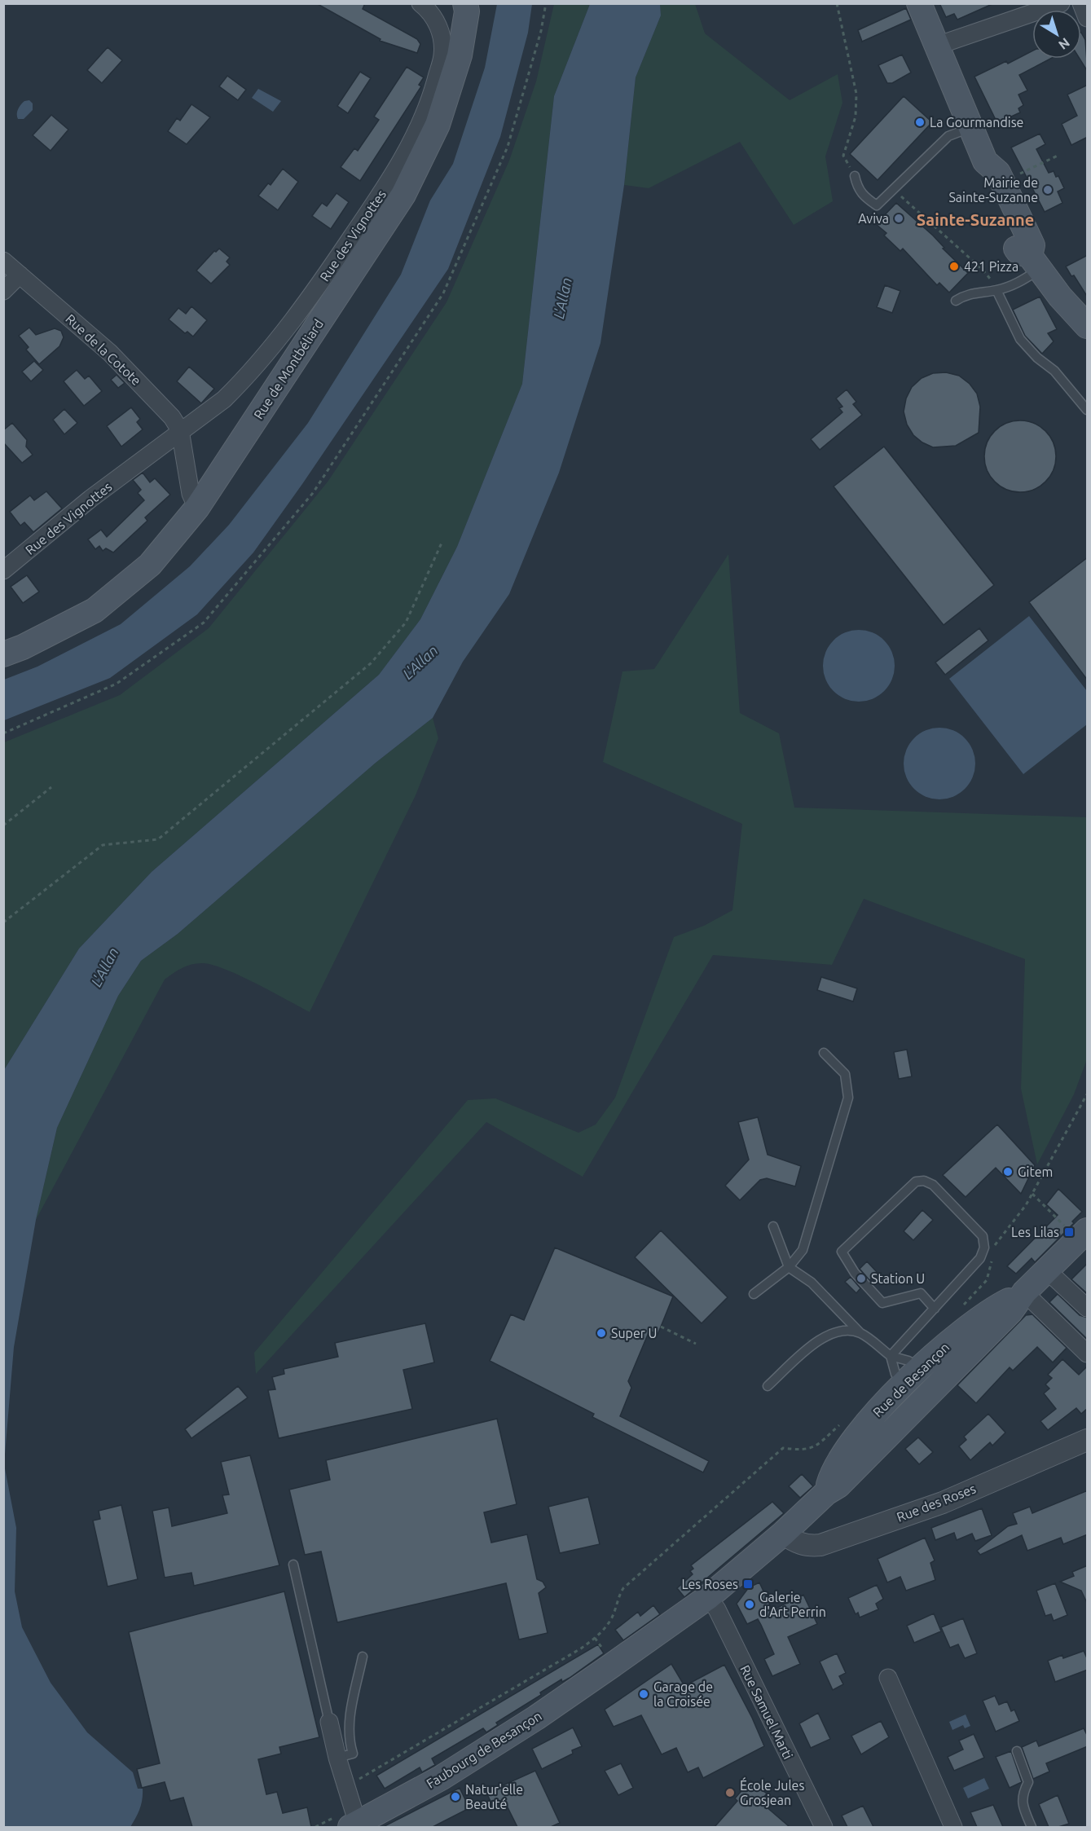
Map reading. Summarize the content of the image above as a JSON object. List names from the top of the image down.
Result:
{
  "streets": {
    "main road": ["Rue de Montbéliard", "Rue de Besançon", "Faubourg de Besançon"],
    "street": [
      "Rue des Vignottes",
      "Rue de la Cotote",
      "Rue des Roses",
      "Rue Samuel Marti"
    ]
  },
  "crossings": [
    ["Rue des Vignottes", "Rue de la Cotote"],
    ["Rue de Besançon", "Rue des Roses"],
    ["Rue de Besançon", "Rue Samuel Marti"],
    ["Rue de Besançon", "Faubourg de Besançon"]
  ],
  "districts": ["Sainte-Suzanne"],
  "water": ["L'Allan"],
  "places": {
    "other": [
      "La Gourmandise",
      "Mairie de Sainte-Suzanne",
      "Aviva",
      "421 Pizza",
      "Gitem",
      "Station U",
      "Super U",
      "Galerie d'Art Perrin",
      "Garage de la Croisée",
      "École Jules Grosjean",
      "Natur'elle Beauté"
    ],
    "transit": ["Les Lilas", "Les Roses"]
  },
  "north": "bottom right"
}
